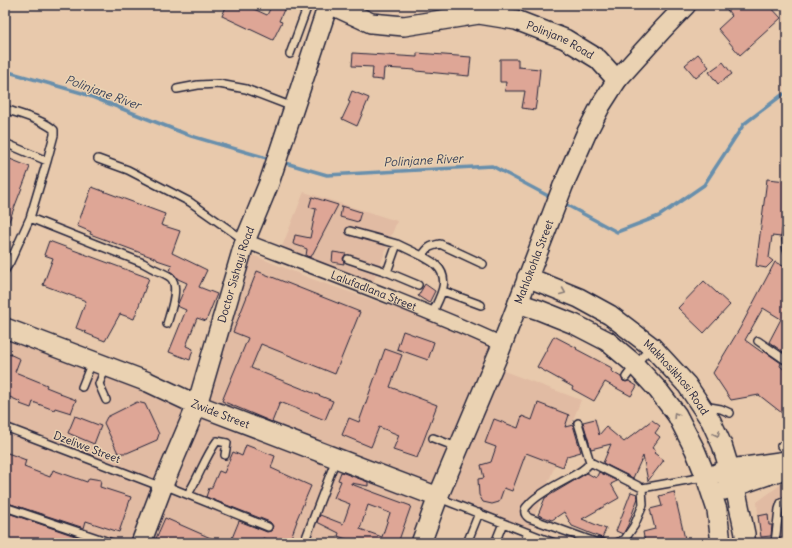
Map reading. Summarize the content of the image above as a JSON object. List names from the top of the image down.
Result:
{
  "streets": {
    "street": [
      "Polinjane Road",
      "Mahlokohla Street",
      "Doctor Sishayi Road",
      "Lalufadlana Street",
      "Makhosikhosi Road",
      "Zwide Street"
    ],
    "lane": ["Dzeliwe Street"]
  },
  "crossings": [
    ["Polinjane Road", "Mahlokohla Street"],
    ["Mahlokohla Street", "Lalufadlana Street"],
    ["Mahlokohla Street", "Makhosikhosi Road"],
    ["Mahlokohla Street", "Zwide Street"],
    ["Doctor Sishayi Road", "Lalufadlana Street"],
    ["Doctor Sishayi Road", "Zwide Street"],
    ["Doctor Sishayi Road", "Dzeliwe Street"]
  ],
  "water": ["Polinjane River"]
}
